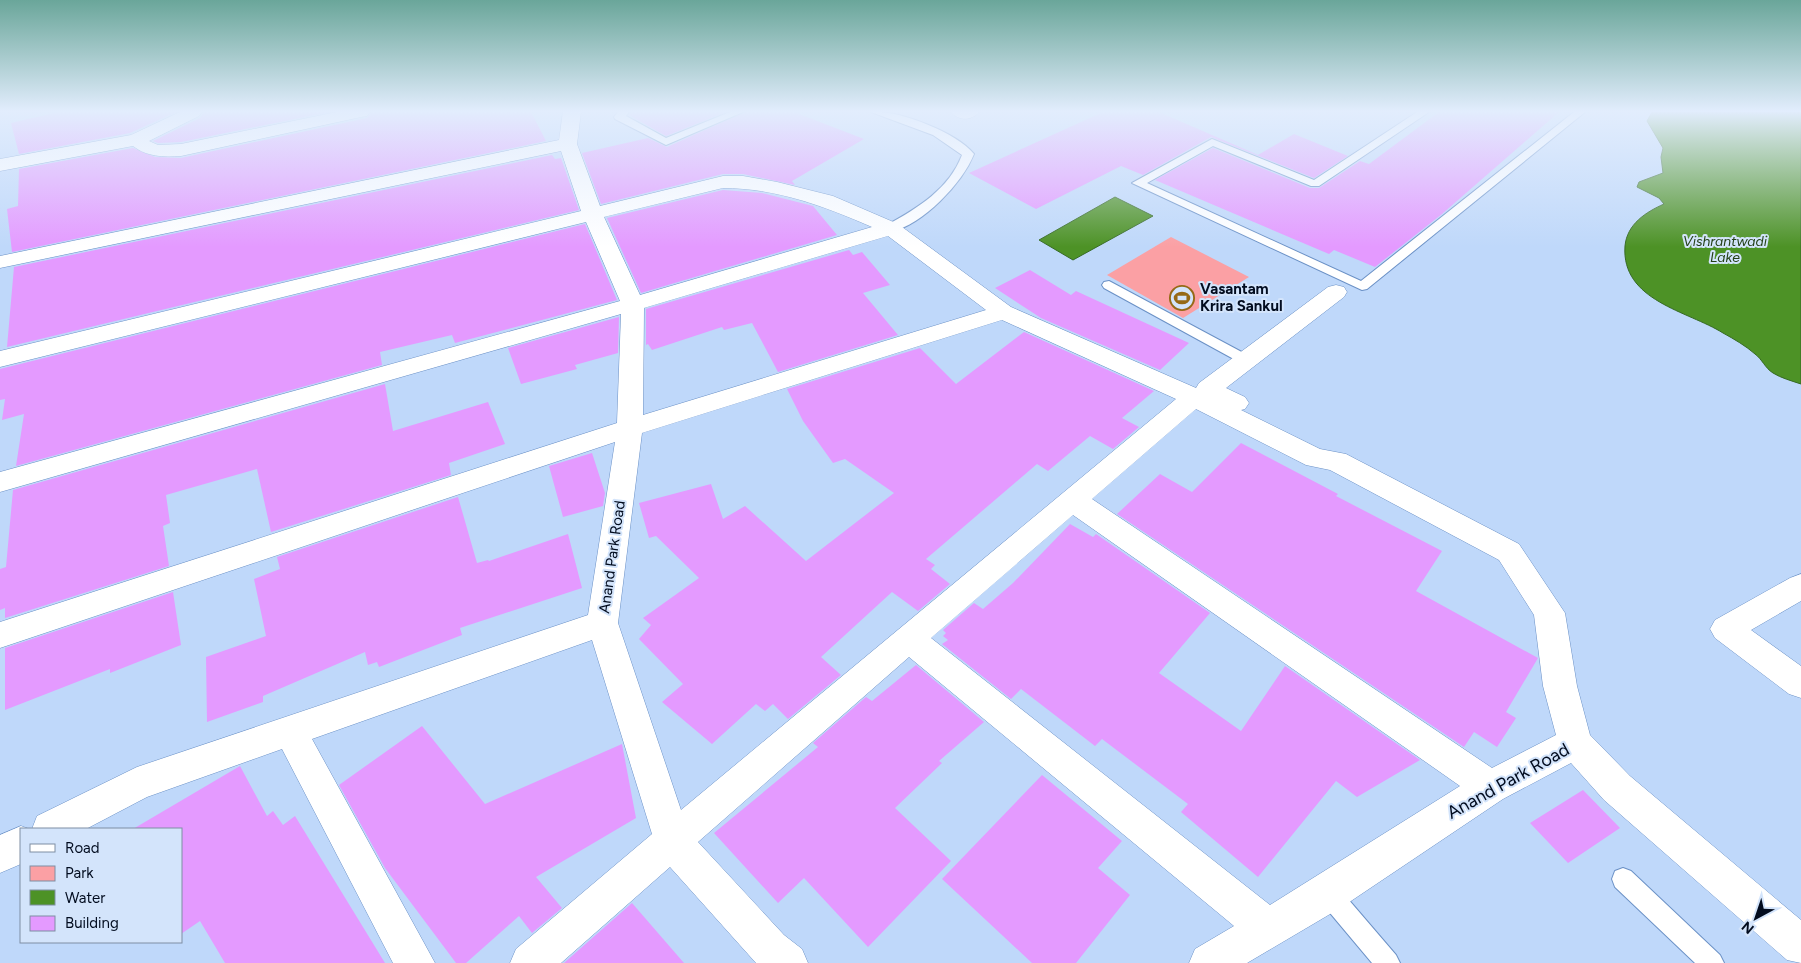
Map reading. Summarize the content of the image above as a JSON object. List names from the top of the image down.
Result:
{
  "streets": {
    "street": ["Anand Park Road"]
  },
  "water": ["Vishrantwadi Lake"],
  "places": {
    "sports": ["Vasantam Krira Sankul"]
  },
  "legend": [
    "Road",
    "Park",
    "Water",
    "Building"
  ],
  "north": "bottom left"
}
